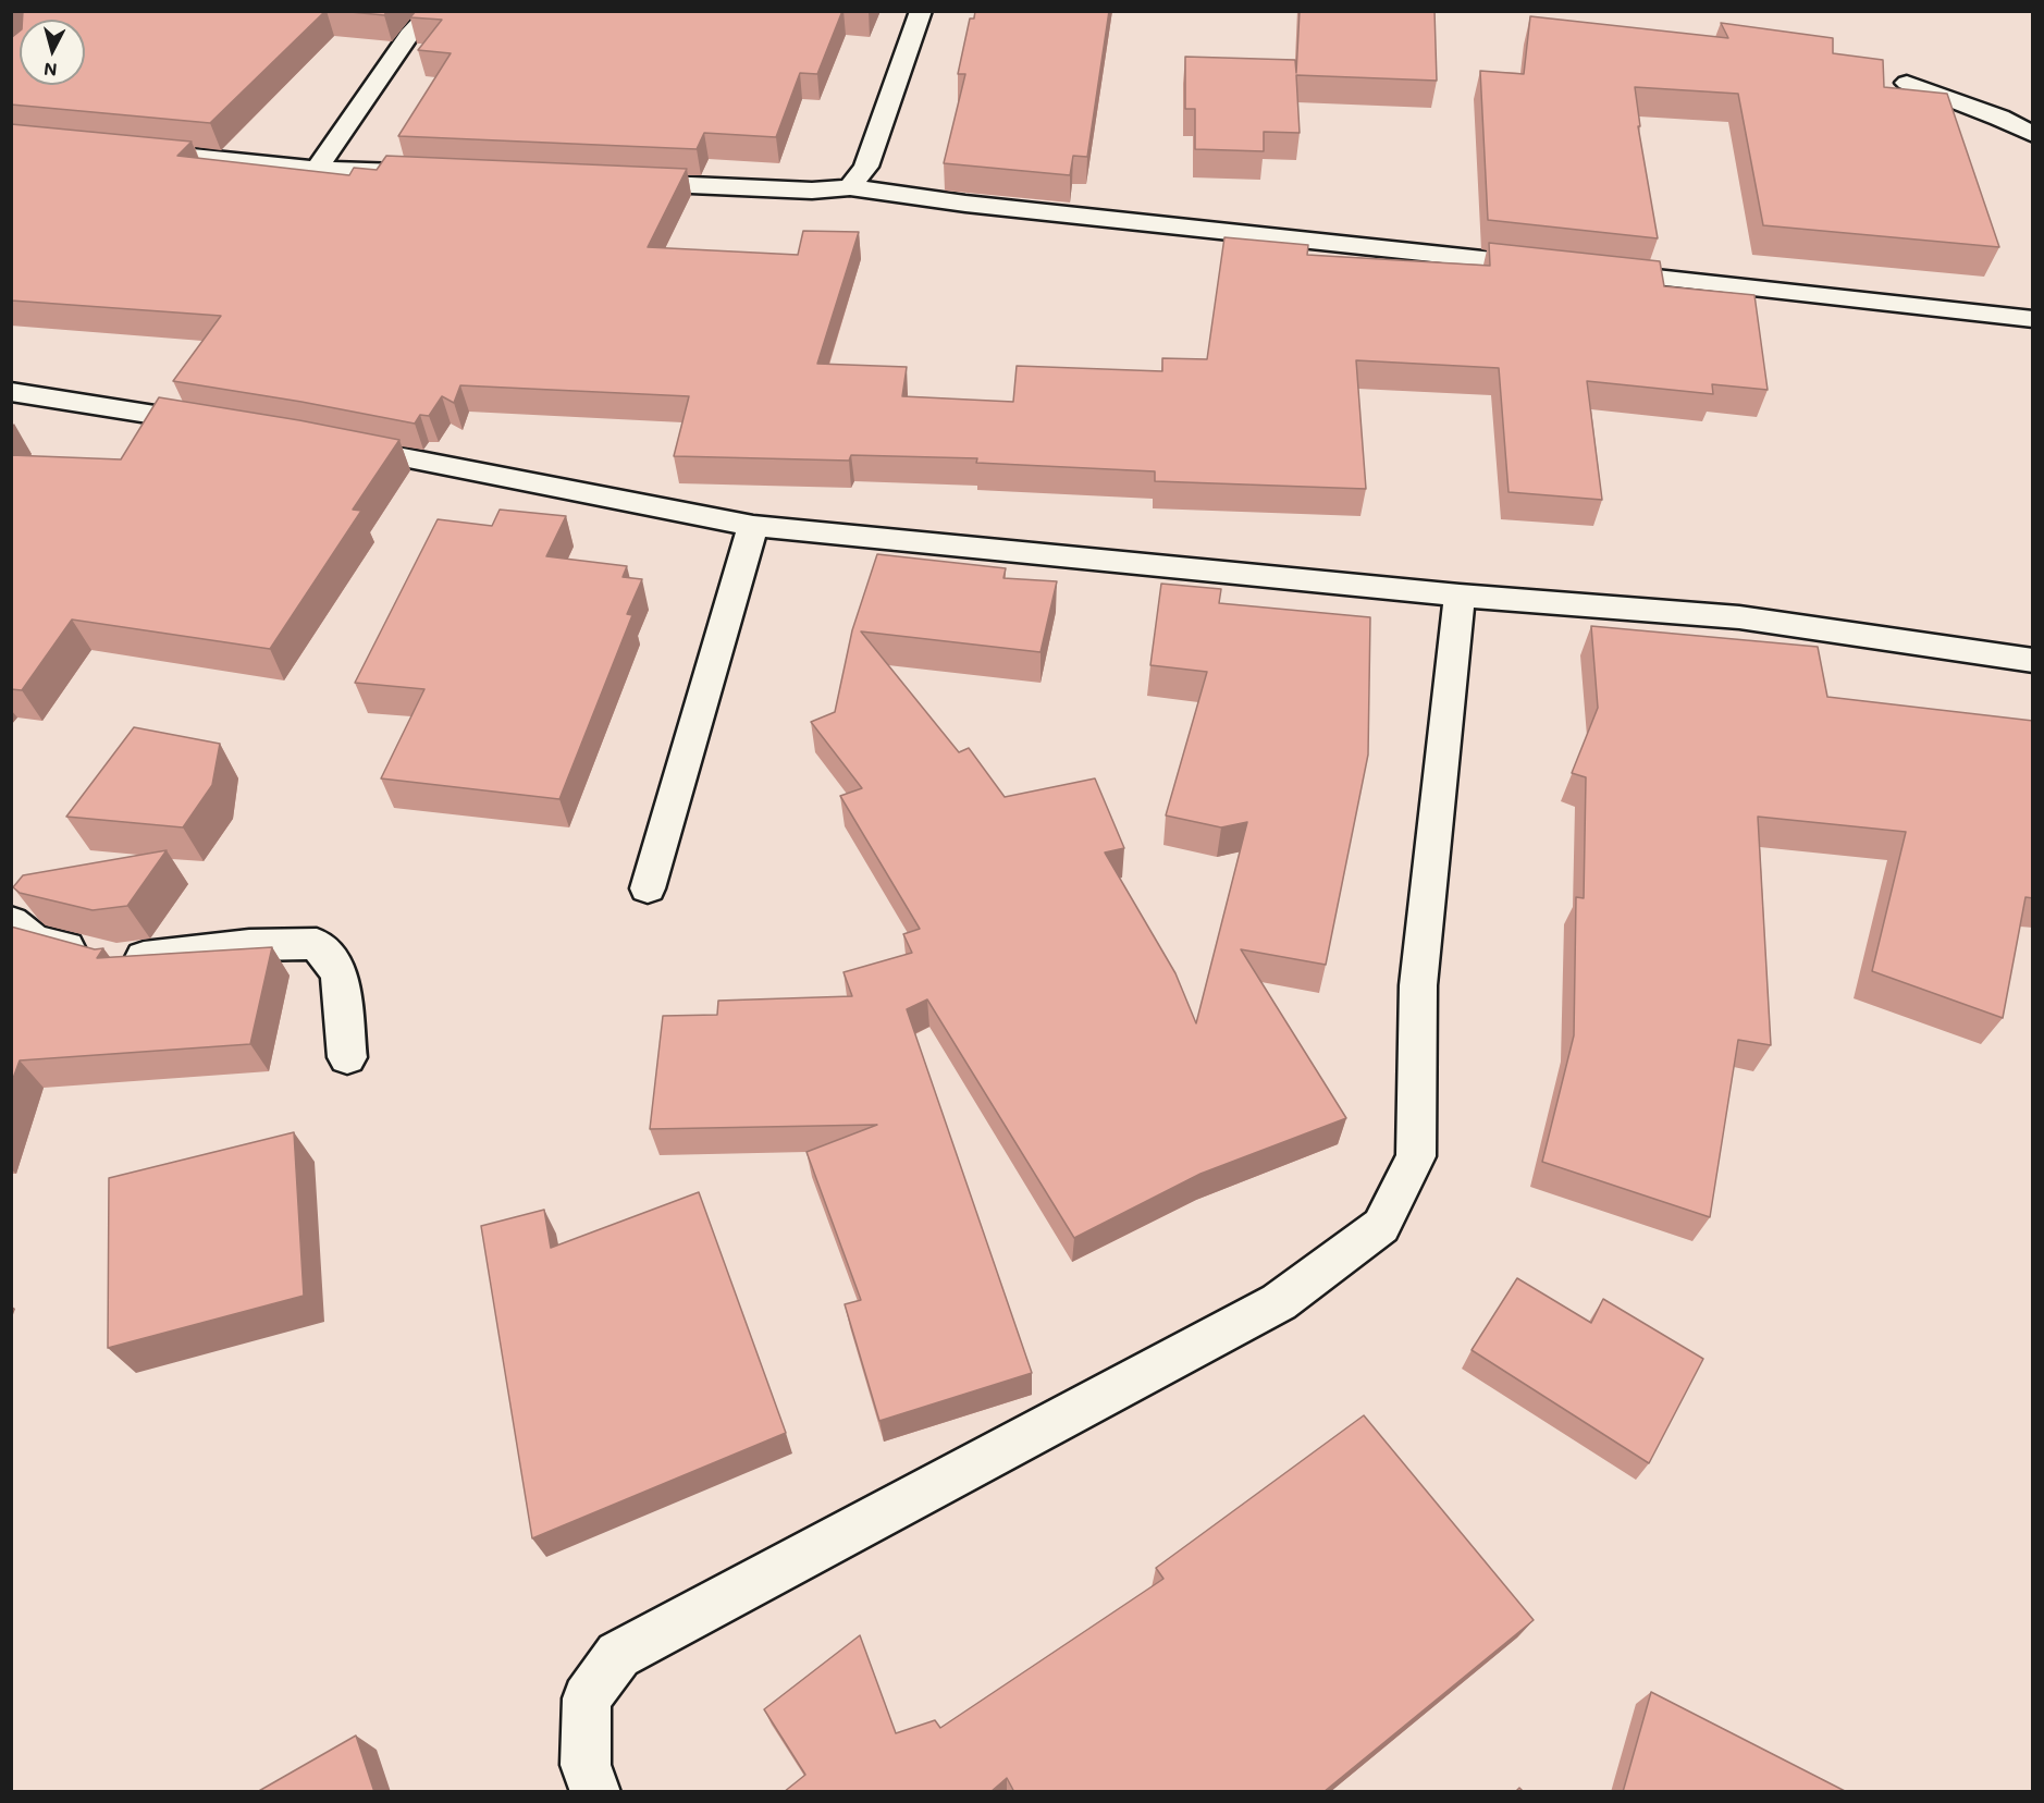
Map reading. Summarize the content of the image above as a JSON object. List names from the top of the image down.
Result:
{
  "north": "bottom"
}
